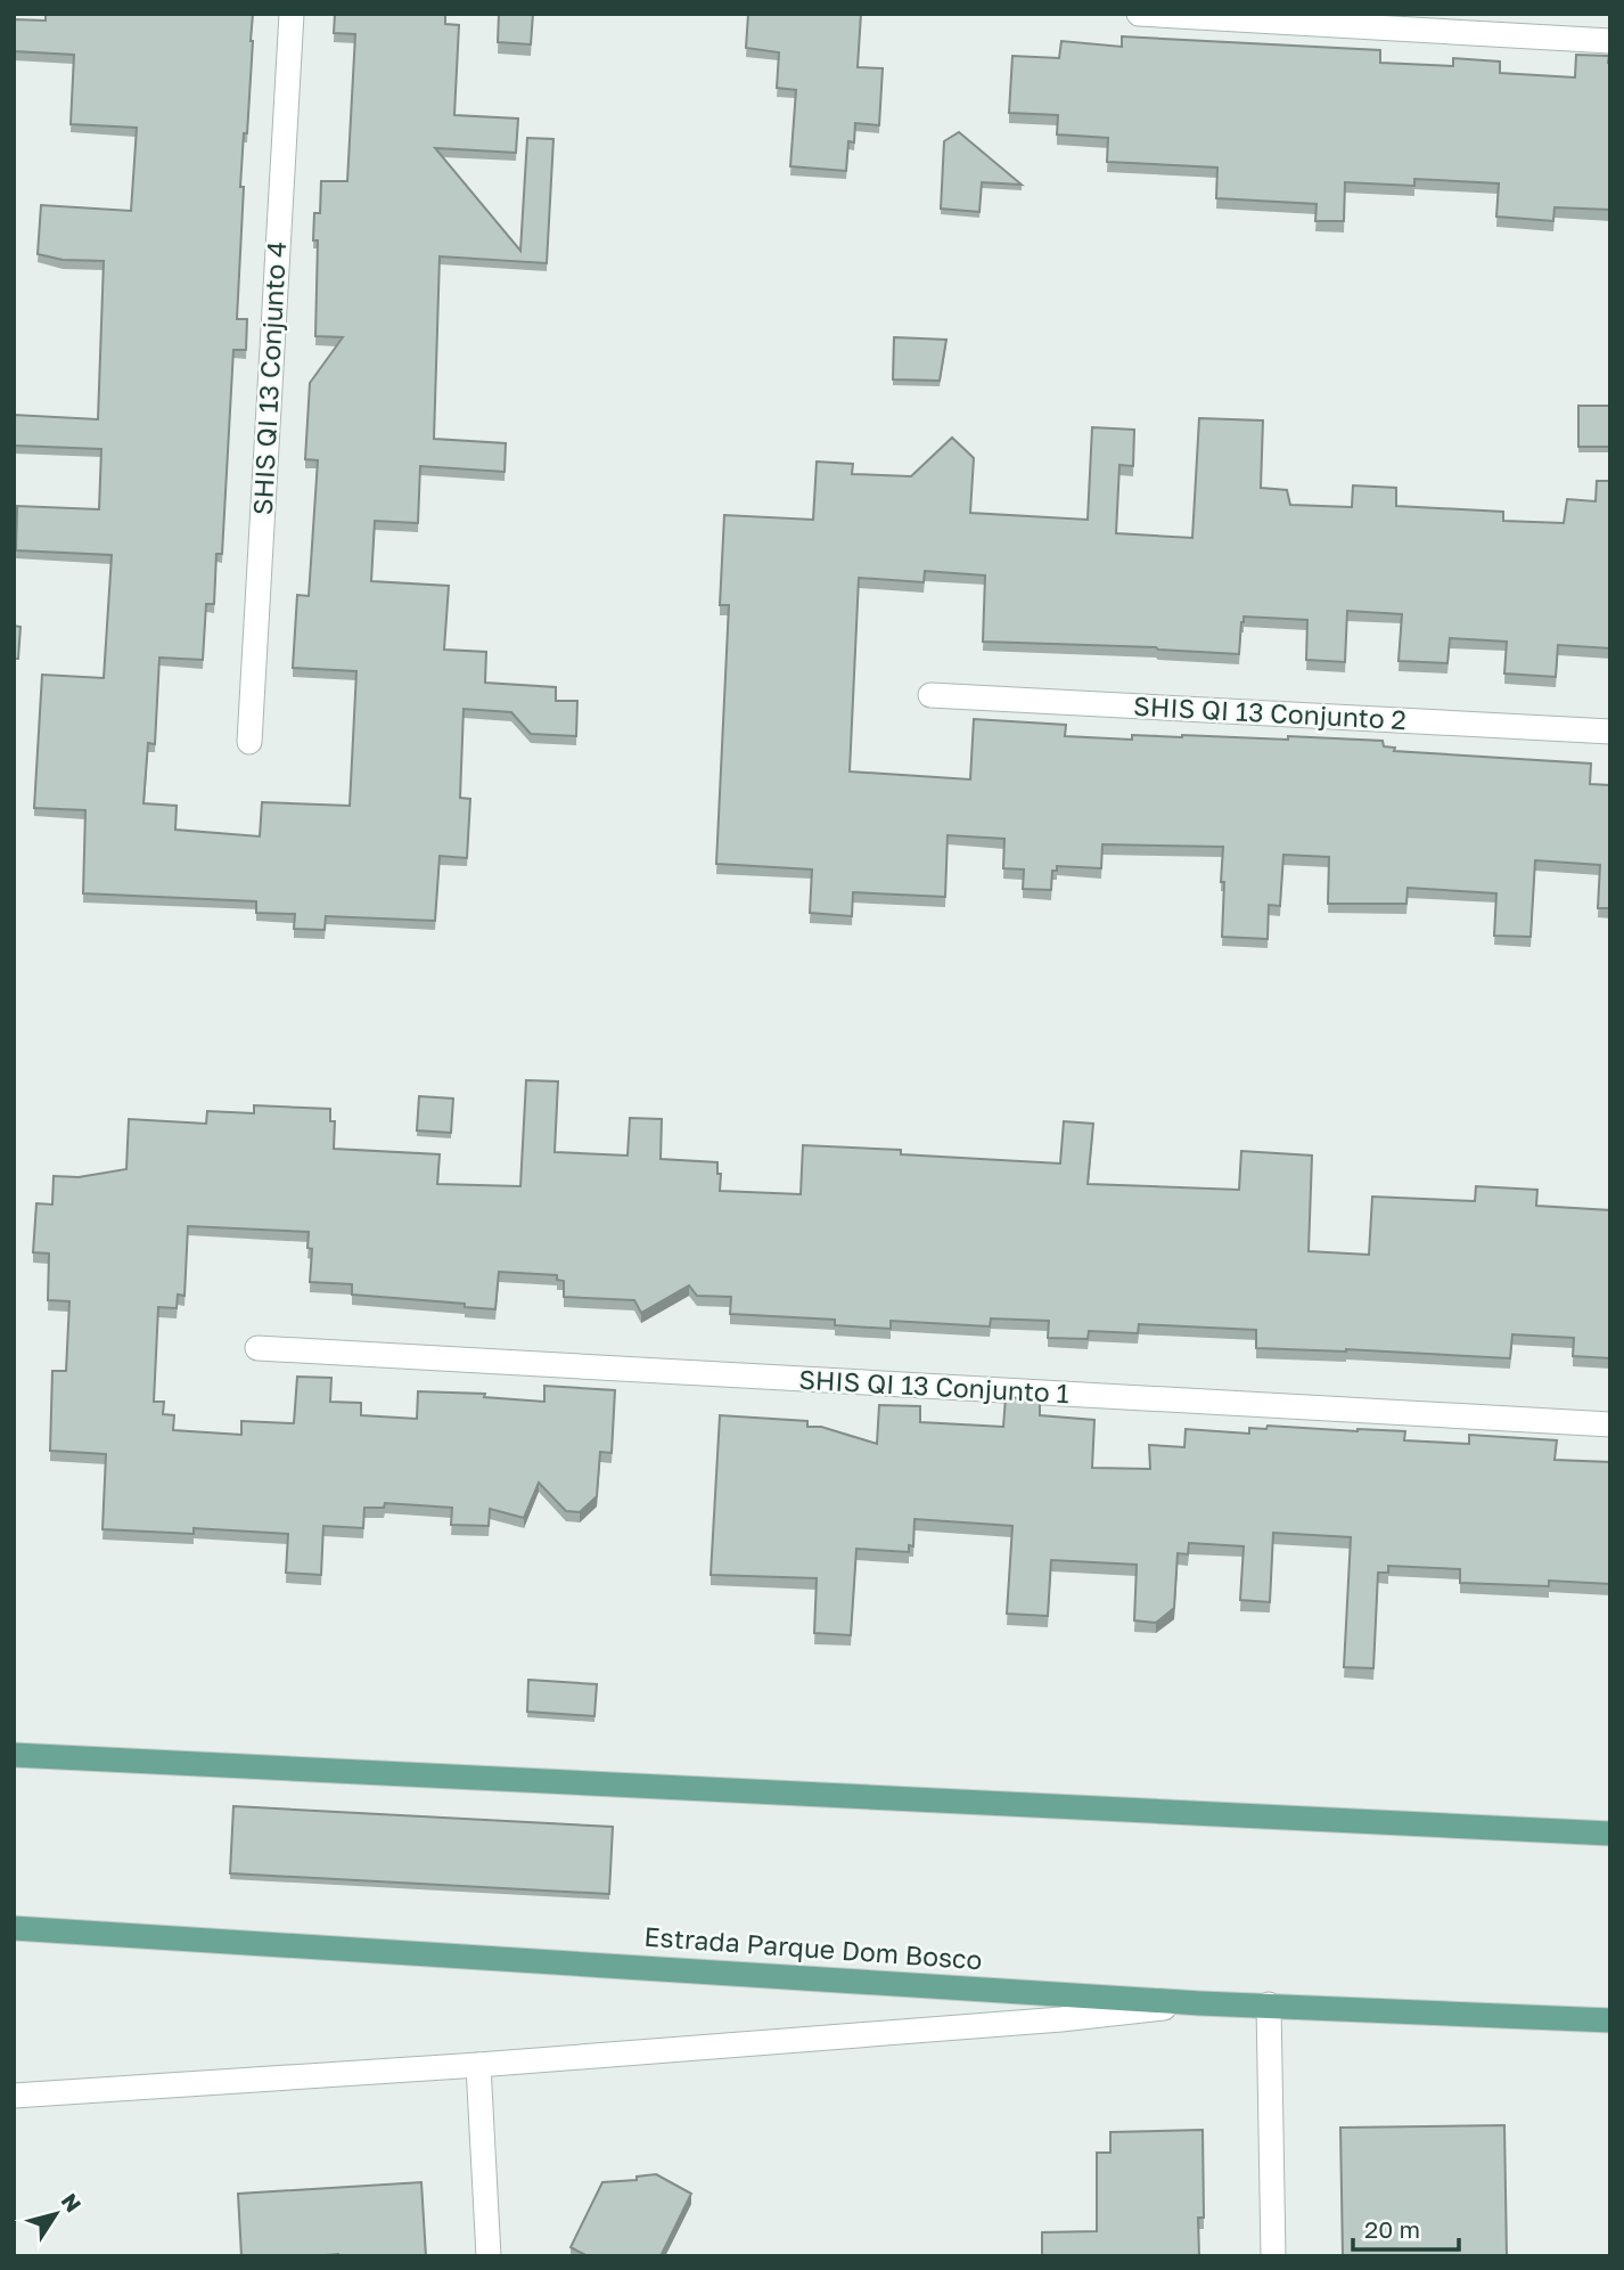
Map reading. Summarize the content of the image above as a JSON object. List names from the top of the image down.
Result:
{
  "streets": {
    "main road": ["Estrada Parque Dom Bosco"],
    "street": ["SHIS QI 13 Conjunto 4", "SHIS QI 13 Conjunto 2", "SHIS QI 13 Conjunto 1"]
  },
  "scale_bar": "20 m",
  "north": "top right"
}
